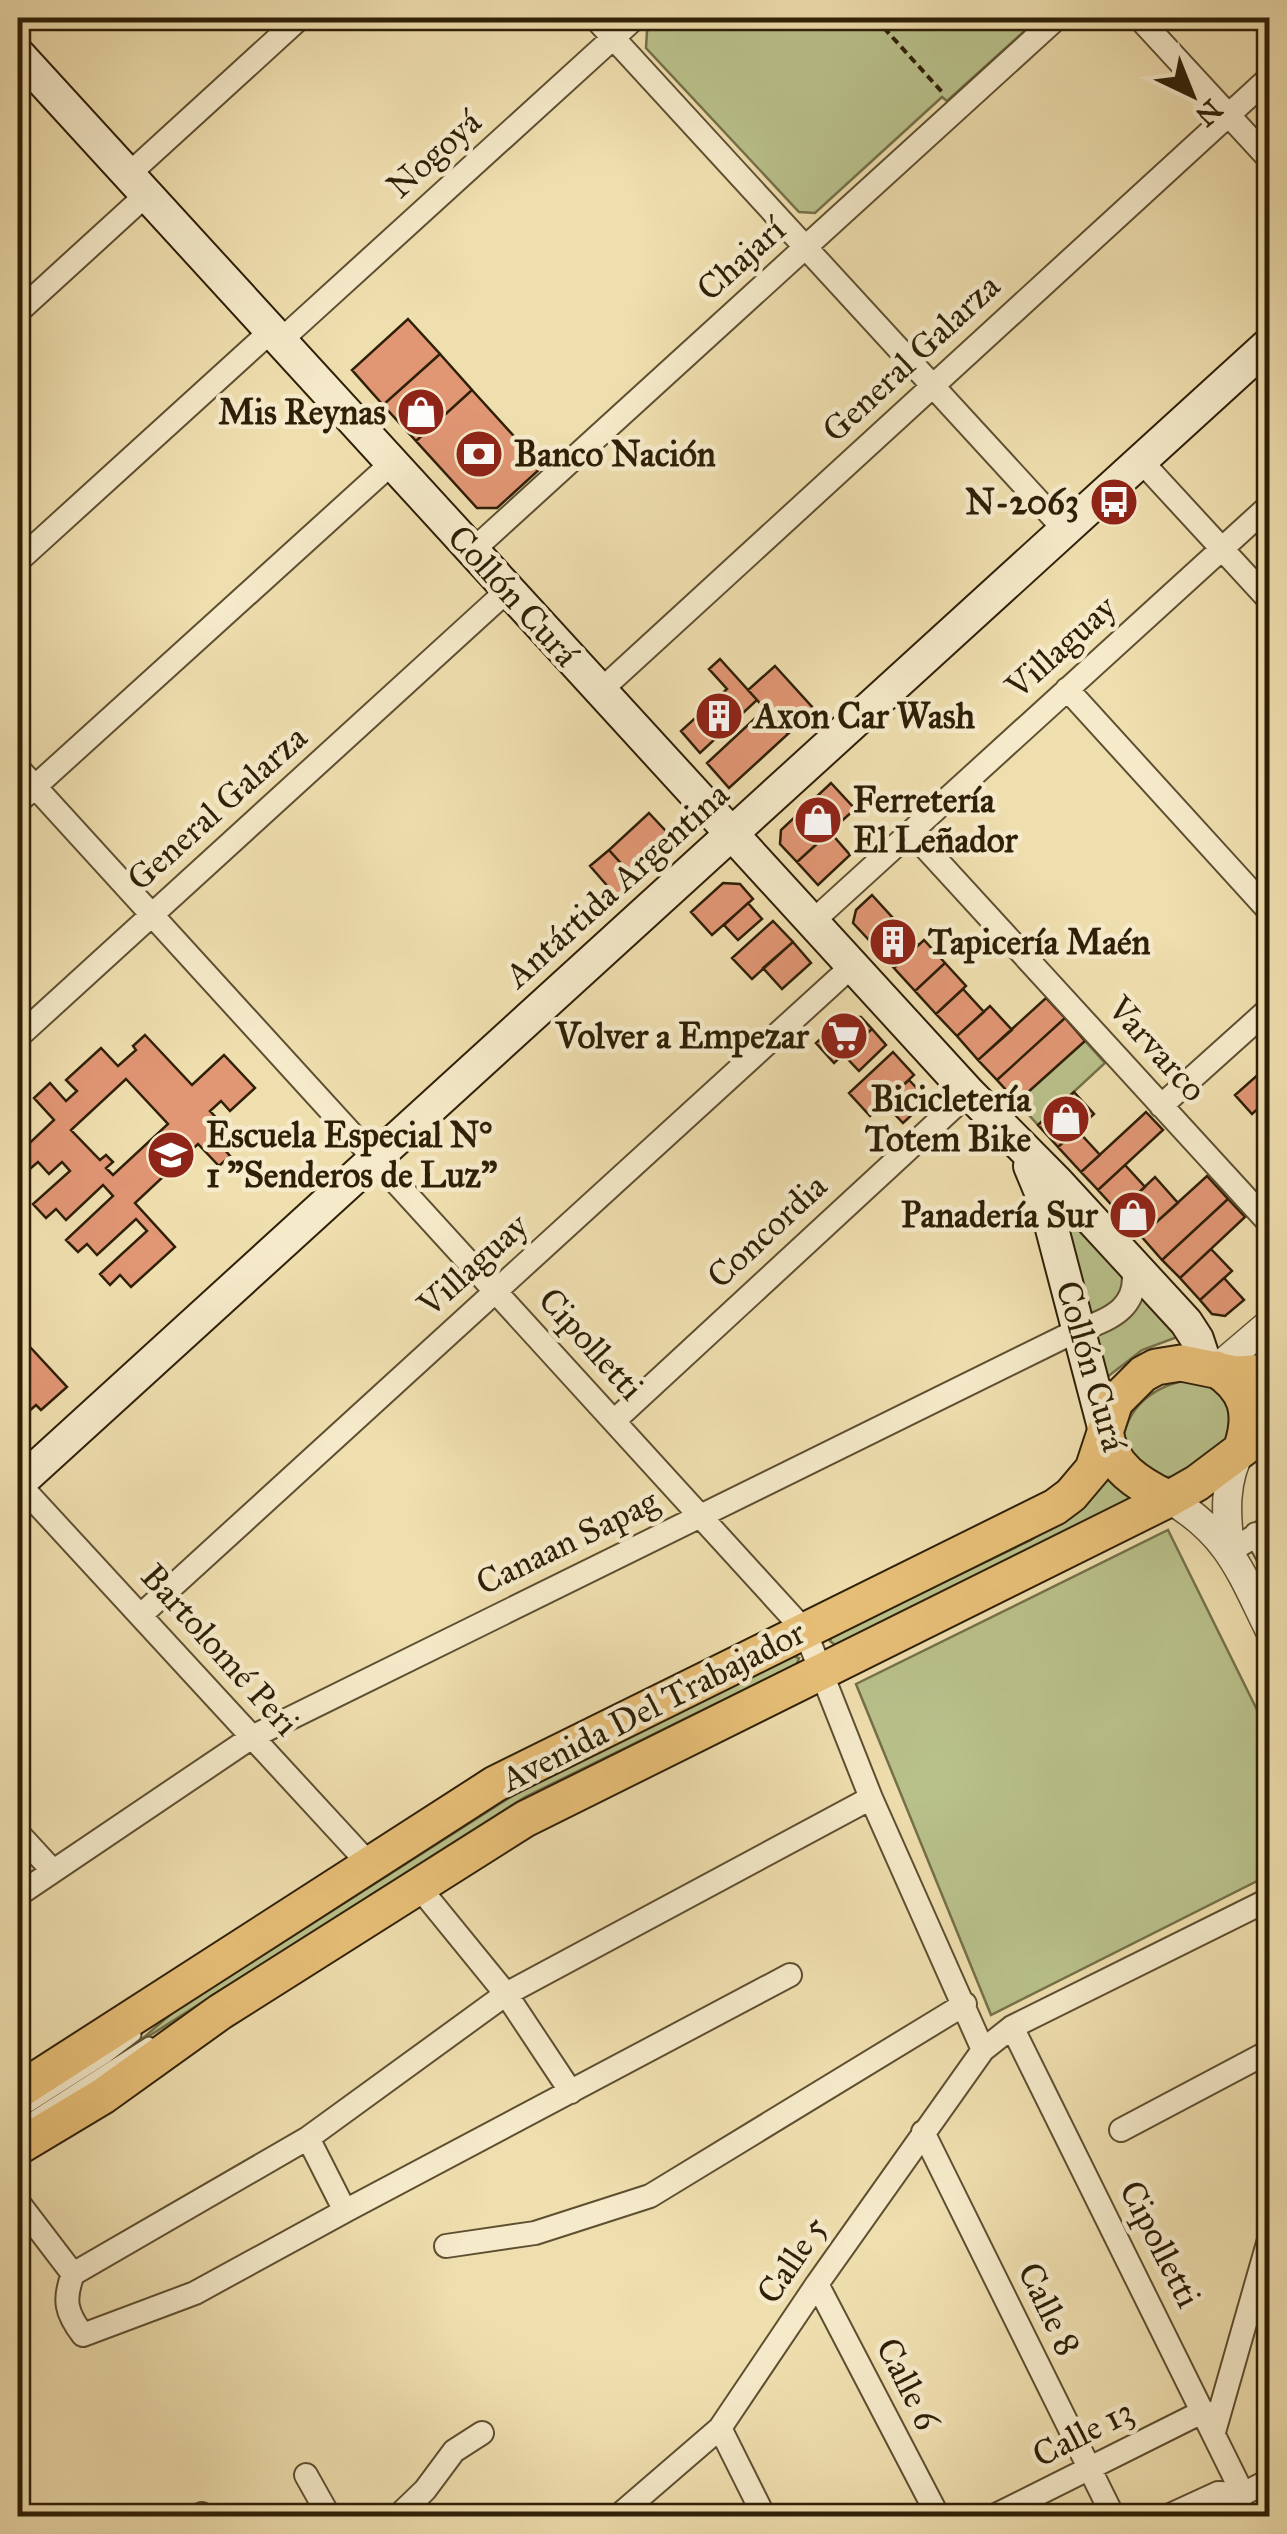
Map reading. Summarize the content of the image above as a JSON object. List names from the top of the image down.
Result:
{
  "streets": {
    "main road": ["Collón Curá", "Antártida Argentina", "Avenida Del Trabajador"],
    "street": [
      "Nogoyá",
      "Chajarí",
      "General Galarza",
      "Villaguay",
      "Varvarco",
      "Concordia",
      "Cipolletti",
      "Canaan Sapag",
      "Bartolomé Peri",
      "Calle 5",
      "Calle 8",
      "Calle 6",
      "Calle 13"
    ]
  },
  "crossings": [
    ["Nogoyá", "Collón Curá"],
    ["Chajarí", "Collón Curá"],
    ["General Galarza", "Collón Curá"],
    ["General Galarza", "Cipolletti"],
    ["Collón Curá", "Villaguay"],
    ["Collón Curá", "Antártida Argentina"],
    ["Collón Curá", "Concordia"],
    ["Collón Curá", "Canaan Sapag"],
    ["Collón Curá", "Avenida Del Trabajador"],
    ["Villaguay", "Varvarco"],
    ["Villaguay", "Cipolletti"],
    ["Villaguay", "Bartolomé Peri"],
    ["Antártida Argentina", "Cipolletti"],
    ["Antártida Argentina", "Bartolomé Peri"],
    ["Concordia", "Cipolletti"],
    ["Cipolletti", "Canaan Sapag"],
    ["Cipolletti", "Avenida Del Trabajador"],
    ["Cipolletti", "Calle 5"],
    ["Cipolletti", "Calle 13"],
    ["Canaan Sapag", "Bartolomé Peri"],
    ["Bartolomé Peri", "Avenida Del Trabajador"],
    ["Calle 5", "Calle 8"],
    ["Calle 5", "Calle 6"],
    ["Calle 8", "Calle 13"]
  ],
  "places": {
    "shop": [
      "Mis Reynas",
      "Ferretería El Leñador",
      "Bicicletería Totem Bike",
      "Panadería Sur"
    ],
    "bank": ["Banco Nación"],
    "bus stop": ["N-2063"],
    "building": ["Axon Car Wash", "Tapicería Maén"],
    "supermarket": ["Volver a Empezar"],
    "school or university": ["Escuela Especial N° 1 \"Senderos de Luz\""]
  },
  "north": "bottom right"
}
